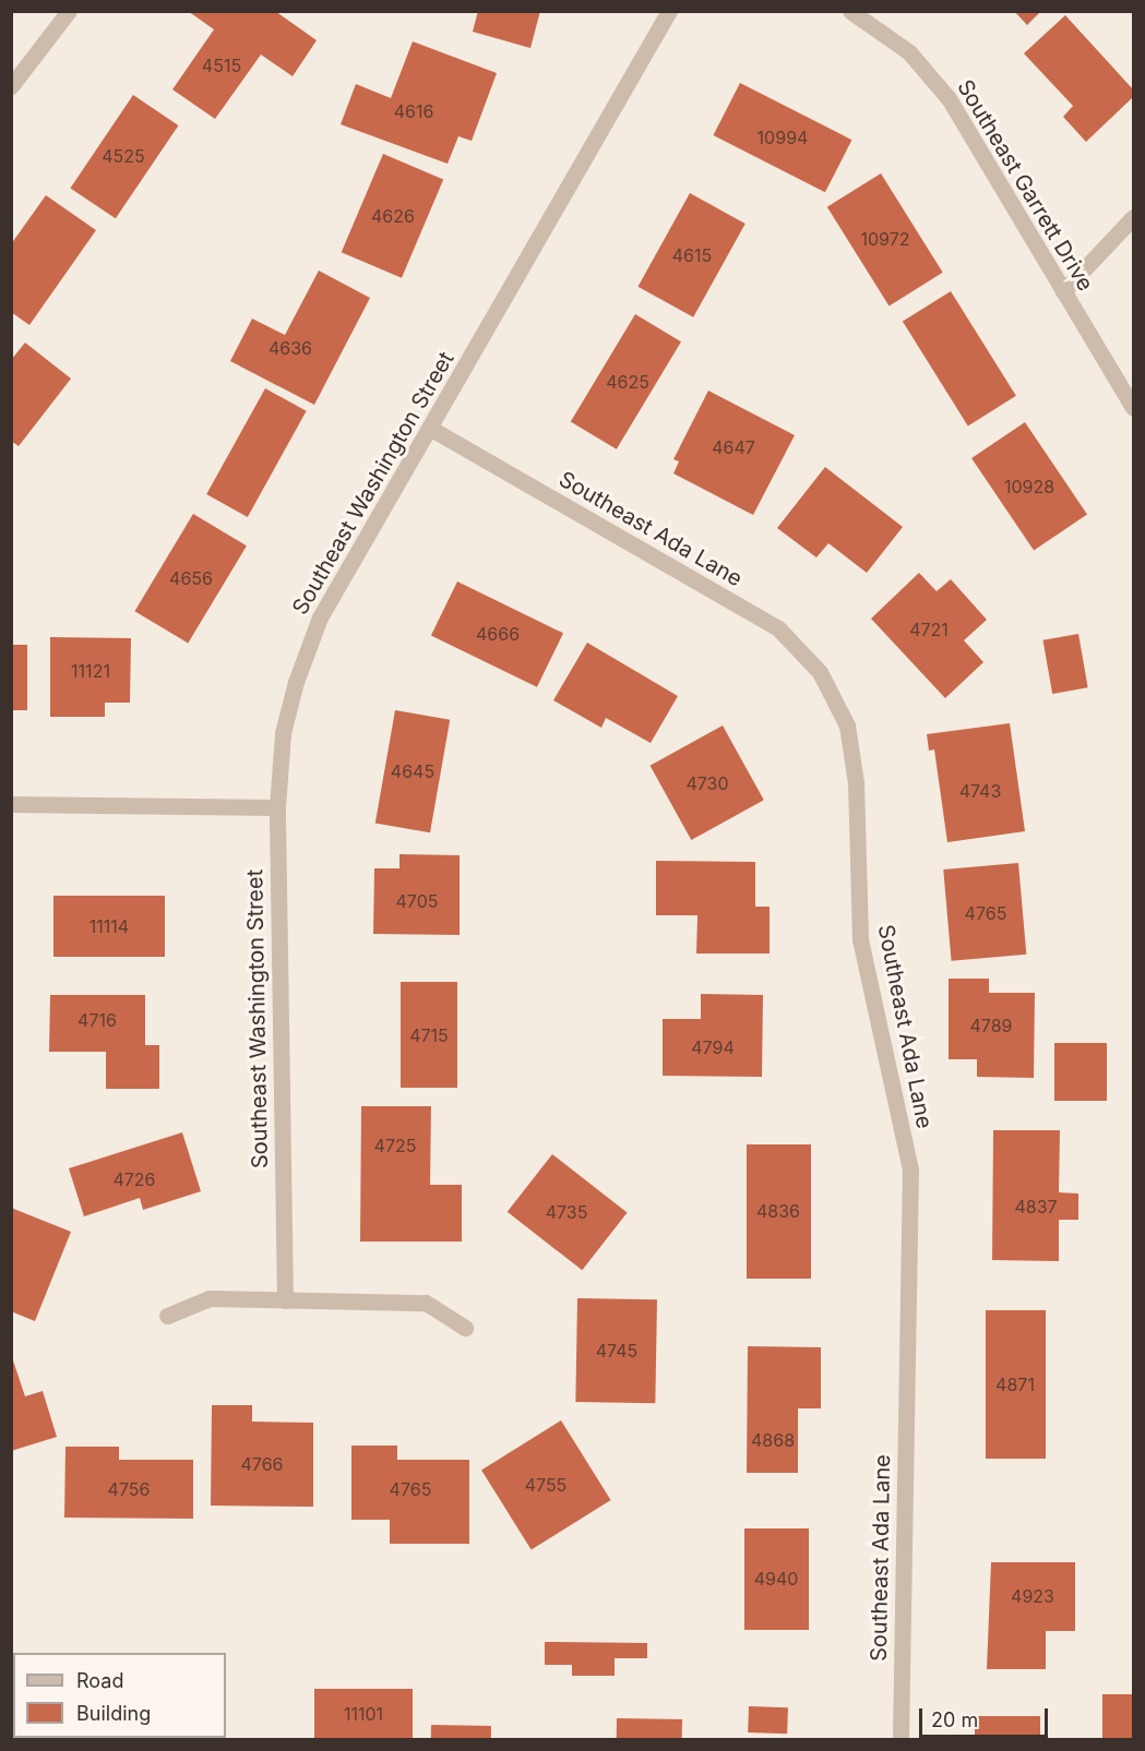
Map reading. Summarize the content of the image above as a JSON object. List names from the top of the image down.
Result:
{
  "streets": {
    "street": ["Southeast Garrett Drive", "Southeast Washington Street", "Southeast Ada Lane"]
  },
  "crossings": [
    ["Southeast Washington Street", "Southeast Ada Lane"]
  ],
  "house_numbers": [
    "4515",
    "4616",
    "10994",
    "4525",
    "4626",
    "10972",
    "4615",
    "4636",
    "4625",
    "4647",
    "10928",
    "4656",
    "4721",
    "4666",
    "11121",
    "4645",
    "4730",
    "4743",
    "4705",
    "4765",
    "11114",
    "4716",
    "4789",
    "4715",
    "4794",
    "4725",
    "4726",
    "4837",
    "4836",
    "4735",
    "4745",
    "4871",
    "4868",
    "4766",
    "4755",
    "4756",
    "4765",
    "4940",
    "4923",
    "11101"
  ],
  "legend": ["Road", "Building"],
  "scale_bar": "20 m"
}
